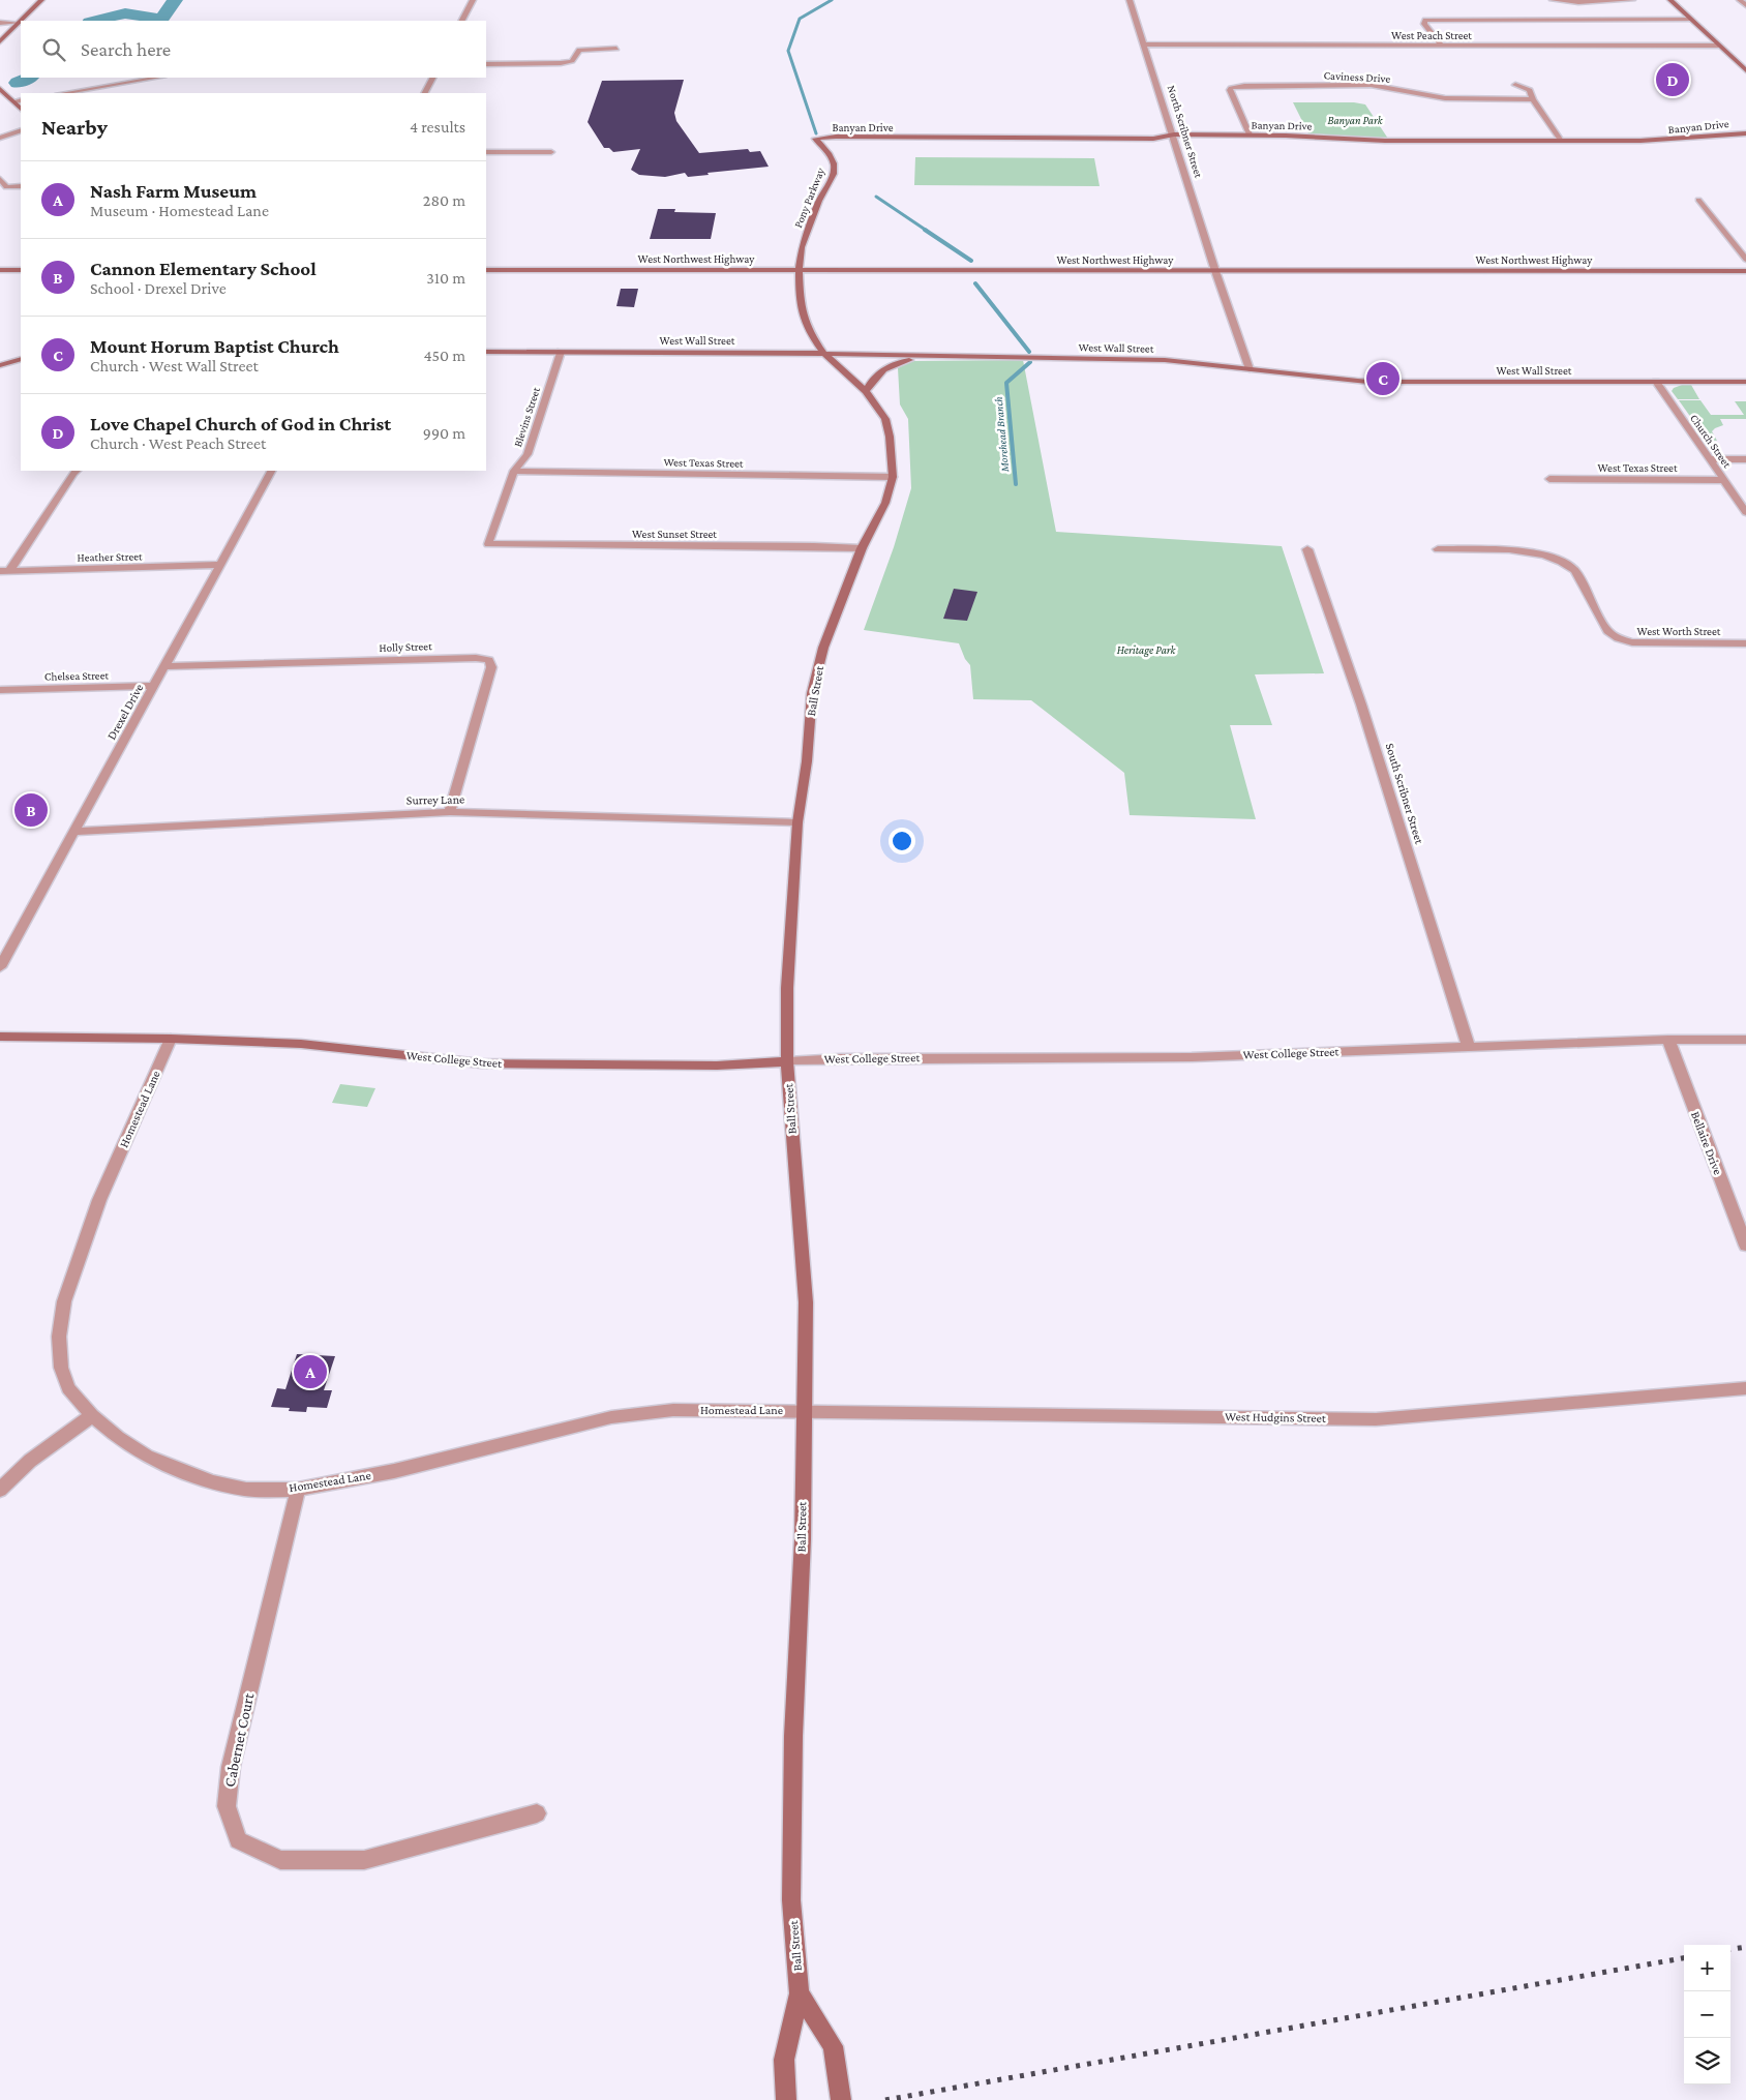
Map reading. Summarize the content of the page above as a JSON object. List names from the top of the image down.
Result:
{
  "streets": {
    "main road": [
      "Banyan Drive",
      "Pony Parkway",
      "West Northwest Highway",
      "West Wall Street",
      "Ball Street",
      "West College Street"
    ],
    "street": [
      "West Peach Street",
      "Caviness Drive",
      "North Scribner Street",
      "Blevins Street",
      "Church Street",
      "West Texas Street",
      "West Sunset Street",
      "Heather Street",
      "West Worth Street",
      "Holly Street",
      "Chelsea Street",
      "Drexel Drive",
      "South Scribner Street",
      "Surrey Lane",
      "Homestead Lane",
      "Bellaire Drive",
      "West Hudgins Street",
      "Cabernet Court"
    ]
  },
  "crossings": [
    ["West Peach Street", "North Scribner Street"],
    ["Caviness Drive", "Banyan Drive"],
    ["Banyan Drive", "North Scribner Street"],
    ["Banyan Drive", "Pony Parkway"],
    ["North Scribner Street", "West Northwest Highway"],
    ["Pony Parkway", "West Northwest Highway"],
    ["Pony Parkway", "Ball Street"],
    ["West Northwest Highway", "Ball Street"],
    ["West Wall Street", "Blevins Street"],
    ["West Wall Street", "Church Street"],
    ["West Wall Street", "Ball Street"],
    ["Blevins Street", "West Texas Street"],
    ["Blevins Street", "West Sunset Street"],
    ["Church Street", "West Texas Street"],
    ["West Texas Street", "Ball Street"],
    ["West Sunset Street", "Ball Street"],
    ["Heather Street", "Drexel Drive"],
    ["Holly Street", "Drexel Drive"],
    ["Holly Street", "Surrey Lane"],
    ["Chelsea Street", "Drexel Drive"],
    ["Ball Street", "Surrey Lane"],
    ["Ball Street", "West College Street"],
    ["Ball Street", "Homestead Lane"],
    ["Ball Street", "West Hudgins Street"],
    ["Drexel Drive", "Surrey Lane"],
    ["South Scribner Street", "West College Street"],
    ["West College Street", "Homestead Lane"],
    ["West College Street", "Bellaire Drive"],
    ["Homestead Lane", "West Hudgins Street"],
    ["Homestead Lane", "Cabernet Court"]
  ],
  "water": ["Morehead Branch"],
  "parks": ["Banyan Park", "Heritage Park"],
  "page": {
    "search": "Search here",
    "pins": [
      "D",
      "C",
      "B",
      "A"
    ],
    "heading": ["Nearby", "4 results"],
    "list": [
      {
        "mark": "A",
        "name": "Nash Farm Museum",
        "note": "Museum · Homestead Lane",
        "value": "280 m"
      },
      {
        "mark": "B",
        "name": "Cannon Elementary School",
        "note": "School · Drexel Drive",
        "value": "310 m"
      },
      {
        "mark": "C",
        "name": "Mount Horum Baptist Church",
        "note": "Church · West Wall Street",
        "value": "450 m"
      },
      {
        "mark": "D",
        "name": "Love Chapel Church of God in Christ",
        "note": "Church · West Peach Street",
        "value": "990 m"
      }
    ],
    "map_buttons": ["+", "−"]
  }
}
